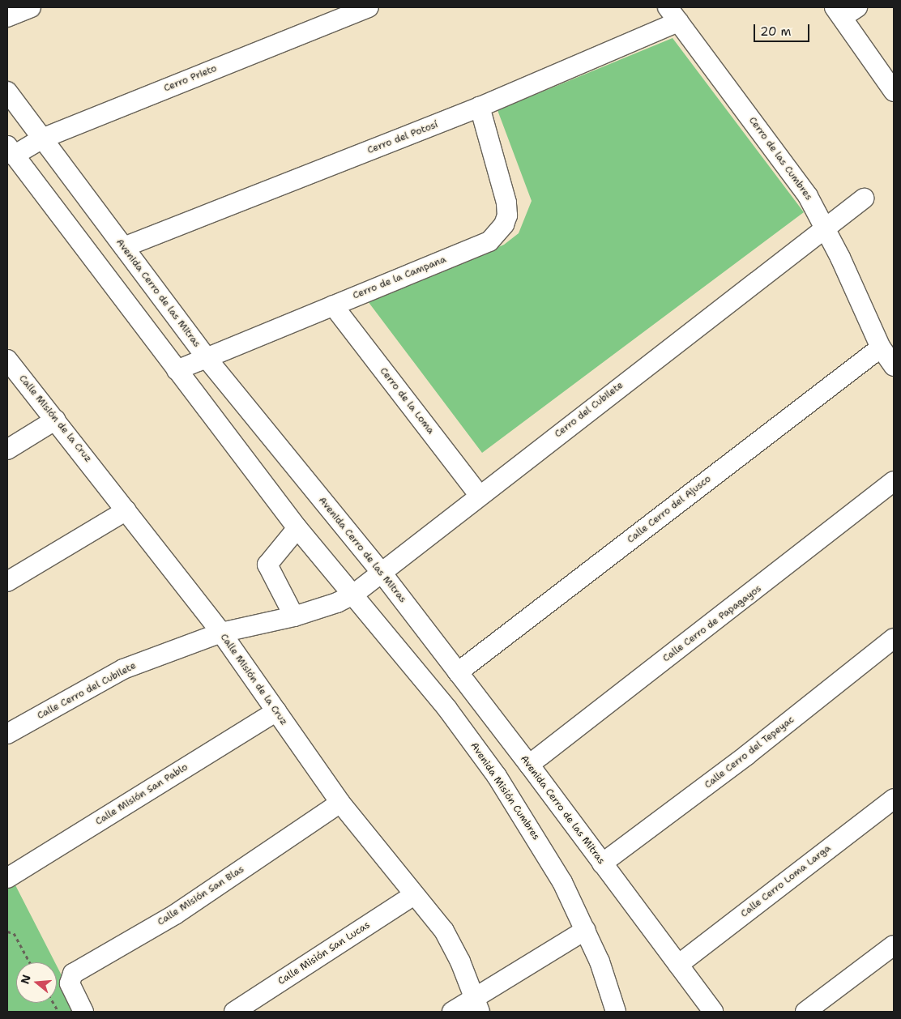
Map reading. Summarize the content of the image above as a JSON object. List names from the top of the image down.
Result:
{
  "streets": {
    "street": [
      "Cerro Prieto",
      "Cerro del Potosí",
      "Cerro de las Cumbres",
      "Cerro de la Campana",
      "Avenida Cerro de las Mitras",
      "Cerro de la Loma",
      "Cerro del Cubilete",
      "Calle Misión de la Cruz",
      "Calle Cerro del Ajusco",
      "Calle Cerro de Papagayos",
      "Calle Cerro del Cubilete",
      "Calle Cerro del Tepeyac",
      "Avenida Misión Cumbres",
      "Calle Misión San Pablo",
      "Calle Cerro Loma Larga",
      "Calle Misión San Blas",
      "Calle Misión San Lucas"
    ]
  },
  "crossings": [
    ["Cerro Prieto", "Avenida Cerro de las Mitras"],
    ["Cerro del Potosí", "Cerro de las Cumbres"],
    ["Cerro del Potosí", "Cerro de la Campana"],
    ["Cerro del Potosí", "Avenida Cerro de las Mitras"],
    ["Cerro de las Cumbres", "Cerro del Cubilete"],
    ["Cerro de las Cumbres", "Calle Cerro del Ajusco"],
    ["Cerro de la Campana", "Avenida Cerro de las Mitras"],
    ["Cerro de la Campana", "Cerro de la Loma"],
    ["Avenida Cerro de las Mitras", "Cerro del Cubilete"],
    ["Avenida Cerro de las Mitras", "Calle Cerro del Ajusco"],
    ["Avenida Cerro de las Mitras", "Calle Cerro de Papagayos"],
    ["Avenida Cerro de las Mitras", "Calle Cerro del Tepeyac"],
    ["Avenida Cerro de las Mitras", "Calle Cerro Loma Larga"],
    ["Cerro de la Loma", "Cerro del Cubilete"],
    ["Cerro del Cubilete", "Calle Cerro del Cubilete"],
    ["Cerro del Cubilete", "Avenida Misión Cumbres"],
    ["Calle Misión de la Cruz", "Calle Cerro del Cubilete"],
    ["Calle Misión de la Cruz", "Calle Misión San Pablo"],
    ["Calle Misión de la Cruz", "Calle Misión San Blas"],
    ["Calle Misión de la Cruz", "Calle Misión San Lucas"],
    ["Calle Cerro del Cubilete", "Avenida Misión Cumbres"]
  ],
  "scale_bar": "20 m",
  "north": "left"
}
